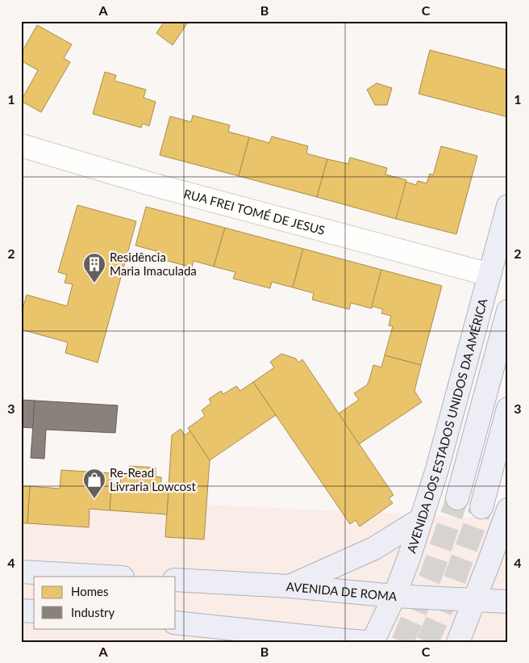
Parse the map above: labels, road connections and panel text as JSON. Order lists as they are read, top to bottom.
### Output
{
  "streets": {
    "main road": ["AVENIDA DOS ESTADOS UNIDOS DA AMÉRICA", "AVENIDA DE ROMA"],
    "street": ["RUA FREI TOMÉ DE JESUS"]
  },
  "crossings": [
    ["RUA FREI TOMÉ DE JESUS", "AVENIDA DOS ESTADOS UNIDOS DA AMÉRICA"],
    ["AVENIDA DOS ESTADOS UNIDOS DA AMÉRICA", "AVENIDA DE ROMA"]
  ],
  "places": {
    "building": ["Residência Maria Imaculada"],
    "shop": ["Re-Read Livraria Lowcost"]
  },
  "legend": ["Homes", "Industry"],
  "grid": {
    "columns": ["A", "B", "C"],
    "rows": [
      "1",
      "2",
      "3",
      "4"
    ]
  }
}
